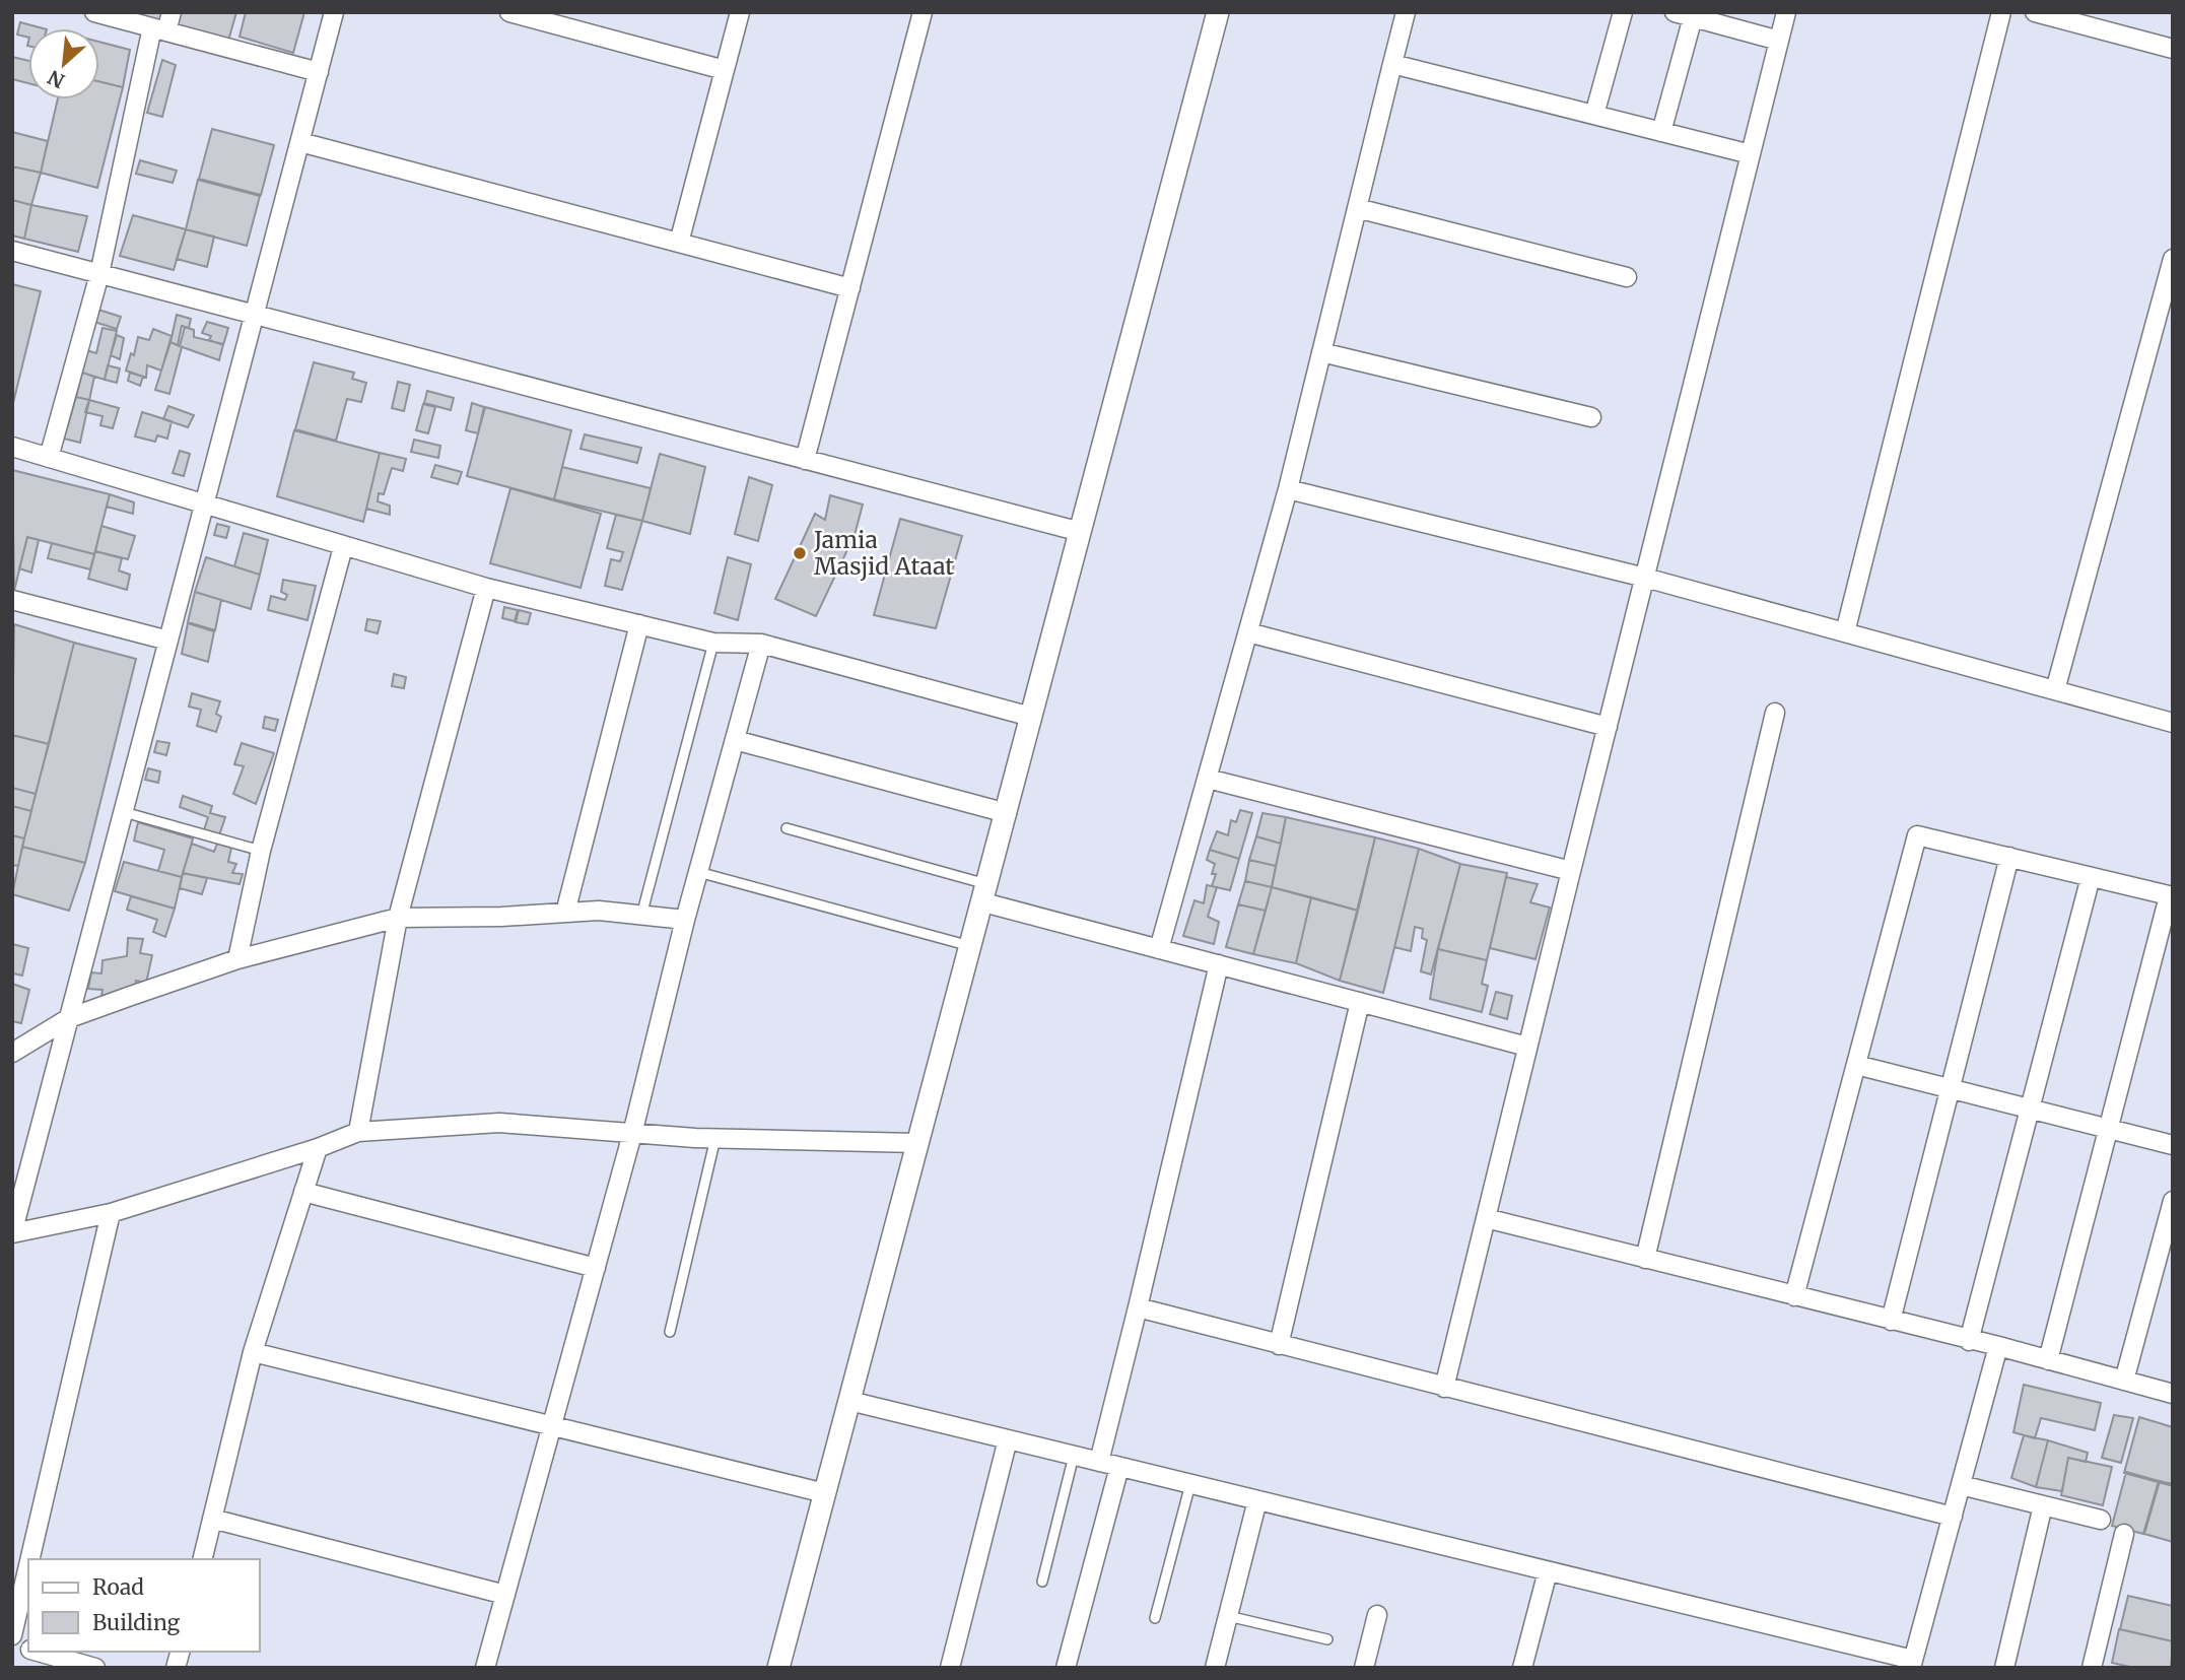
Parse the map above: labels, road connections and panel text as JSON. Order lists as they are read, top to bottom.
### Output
{
  "places": ["Jamia Masjid Ataat"],
  "legend": ["Road", "Building"],
  "north": "bottom left"
}
